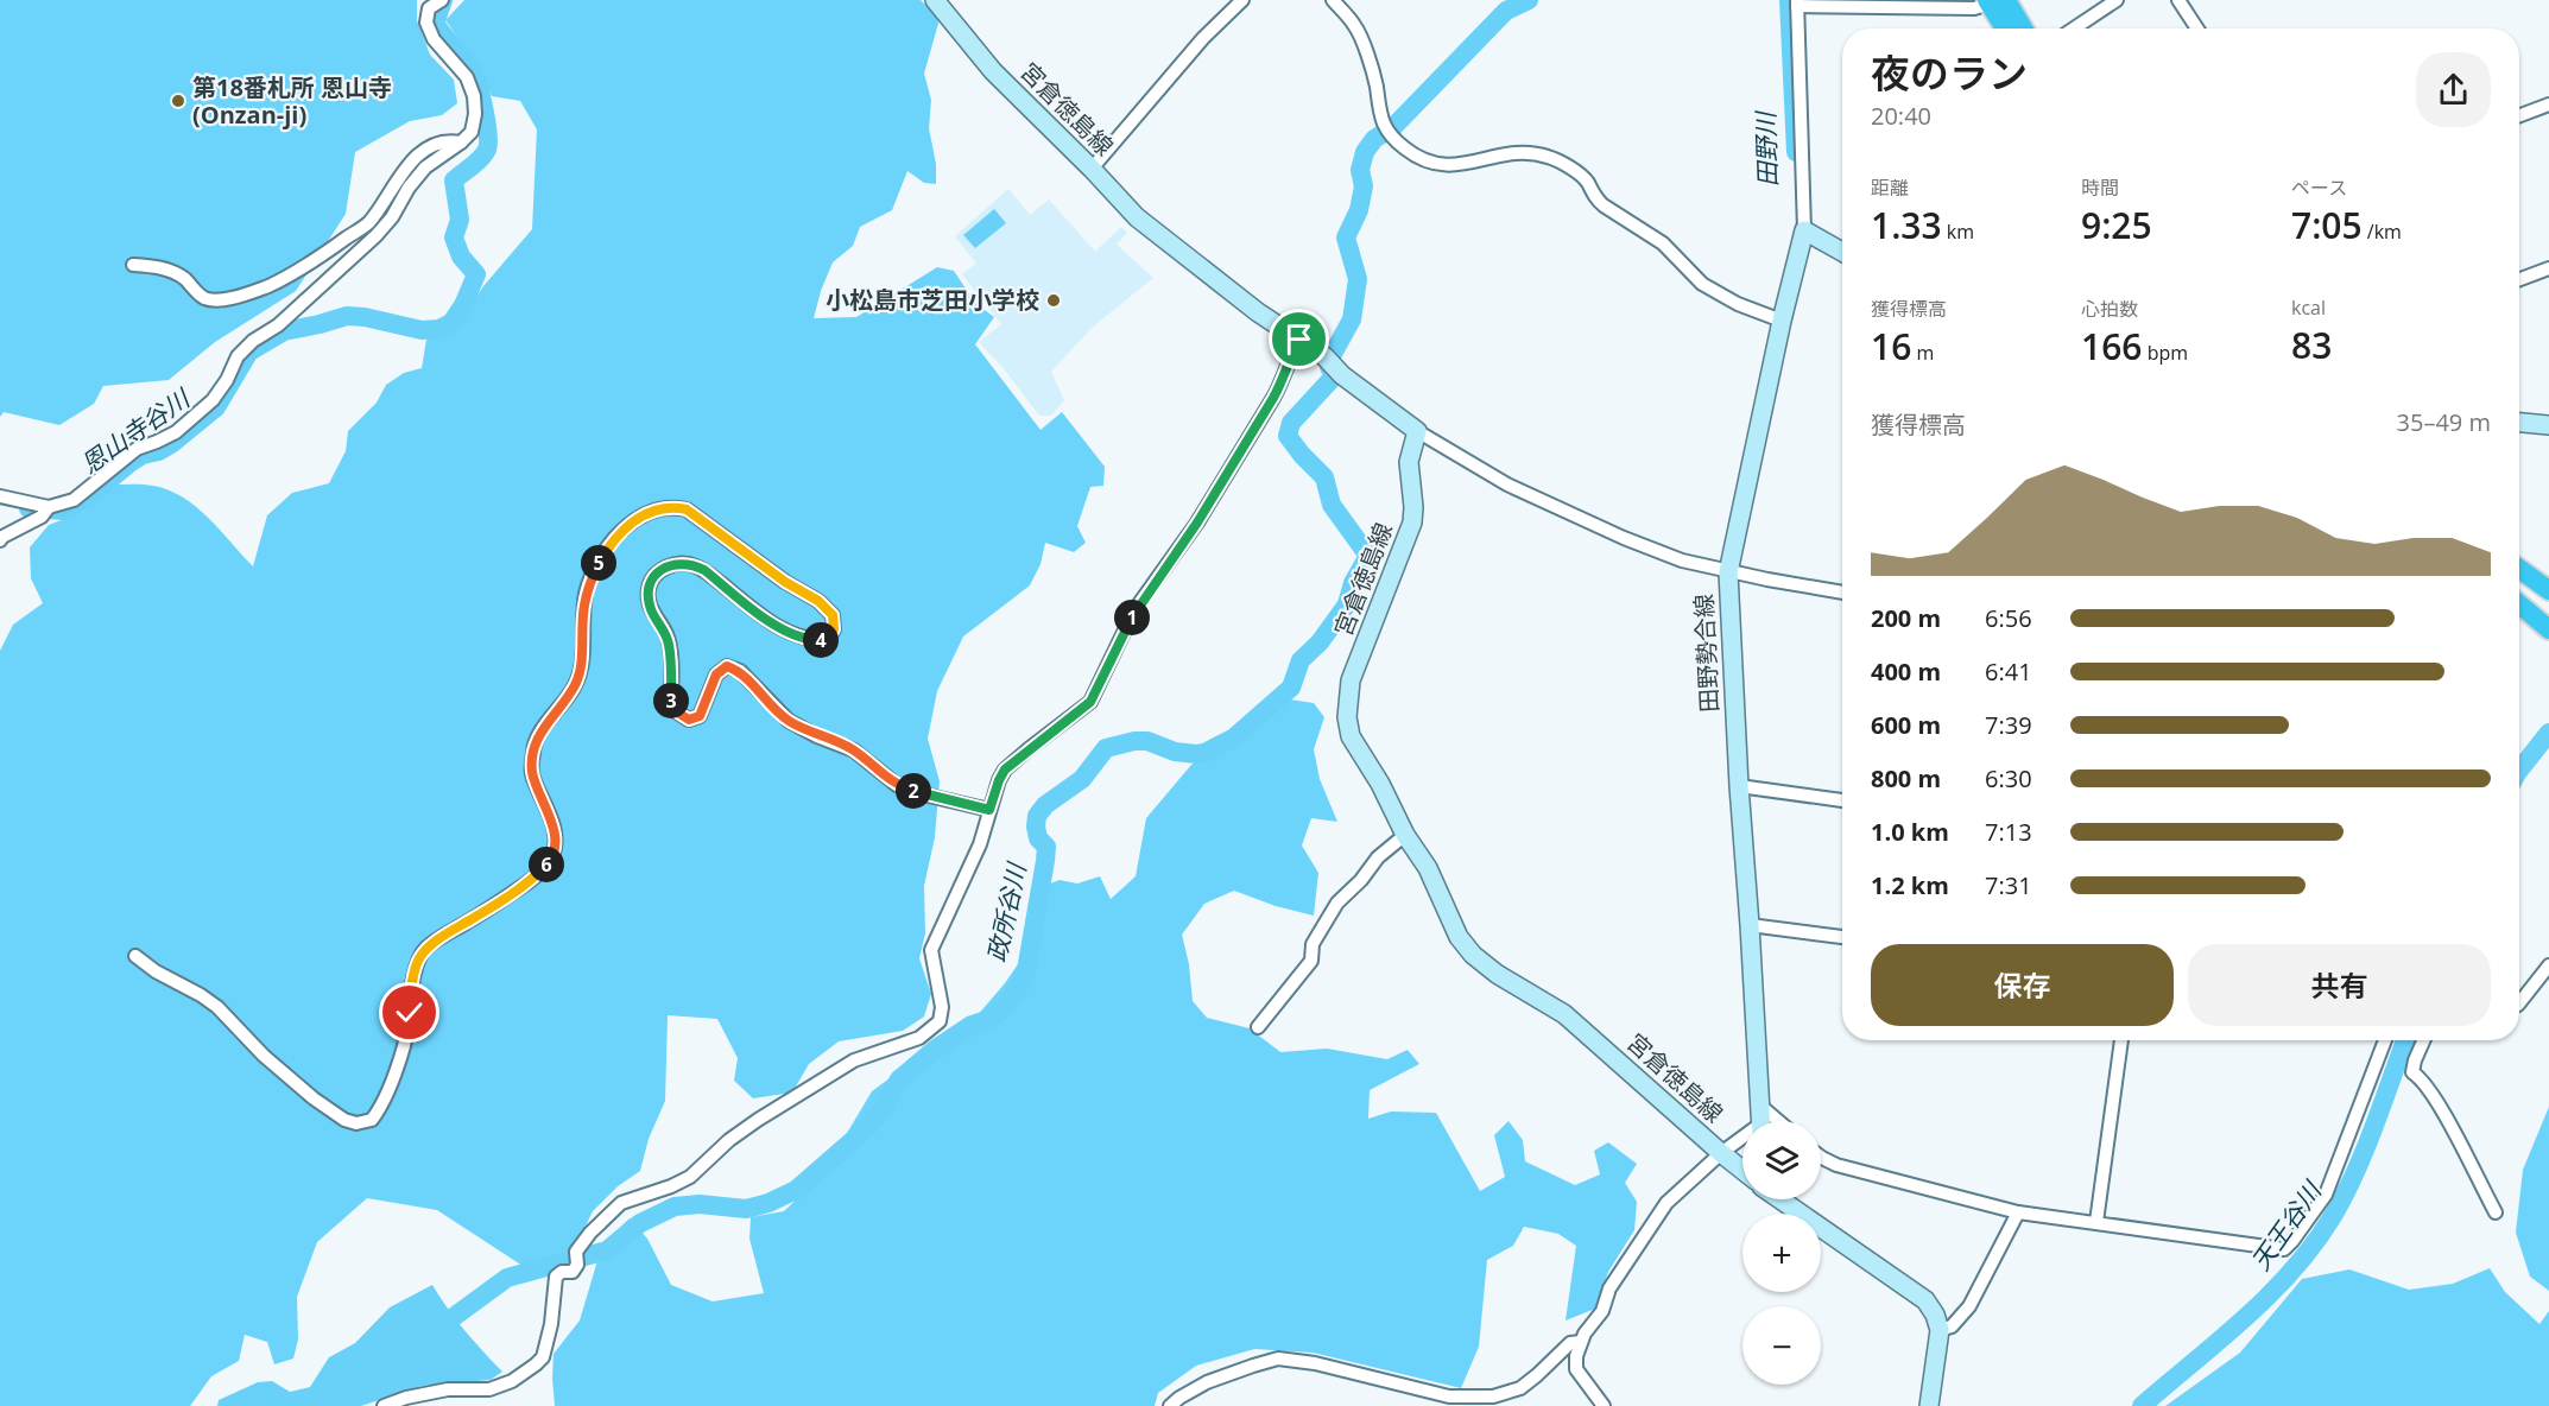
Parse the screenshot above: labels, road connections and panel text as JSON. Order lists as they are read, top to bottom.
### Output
{
  "streets": {
    "main road": ["宮倉徳島線", "田野勢合線"]
  },
  "water": [
    "田野川",
    "恩山寺谷川",
    "政所谷川",
    "天王谷川"
  ],
  "places": ["第18番札所 恩山寺 (Onzan-ji)", "小松島市芝田小学校"],
  "page": {
    "heading": ["夜のラン", "20:40"],
    "stats": [
      ["距離", "1.33 km"],
      ["時間", "9:25"],
      ["ペース", "7:05 /km"],
      ["獲得標高", "16 m"],
      ["心拍数", "166 bpm"],
      ["kcal", "83"]
    ],
    "chart": ["獲得標高", "35–49 m"],
    "pins": [
      "5",
      "1",
      "4",
      "3",
      "2",
      "6"
    ],
    "list": [
      {
        "name": "200 m",
        "note": "6:56"
      },
      {
        "name": "400 m",
        "note": "6:41"
      },
      {
        "name": "600 m",
        "note": "7:39"
      },
      {
        "name": "800 m",
        "note": "6:30"
      },
      {
        "name": "1.0 km",
        "note": "7:13"
      },
      {
        "name": "1.2 km",
        "note": "7:31"
      }
    ],
    "buttons": ["保存", "共有"],
    "map_buttons": ["+", "−"]
  }
}
